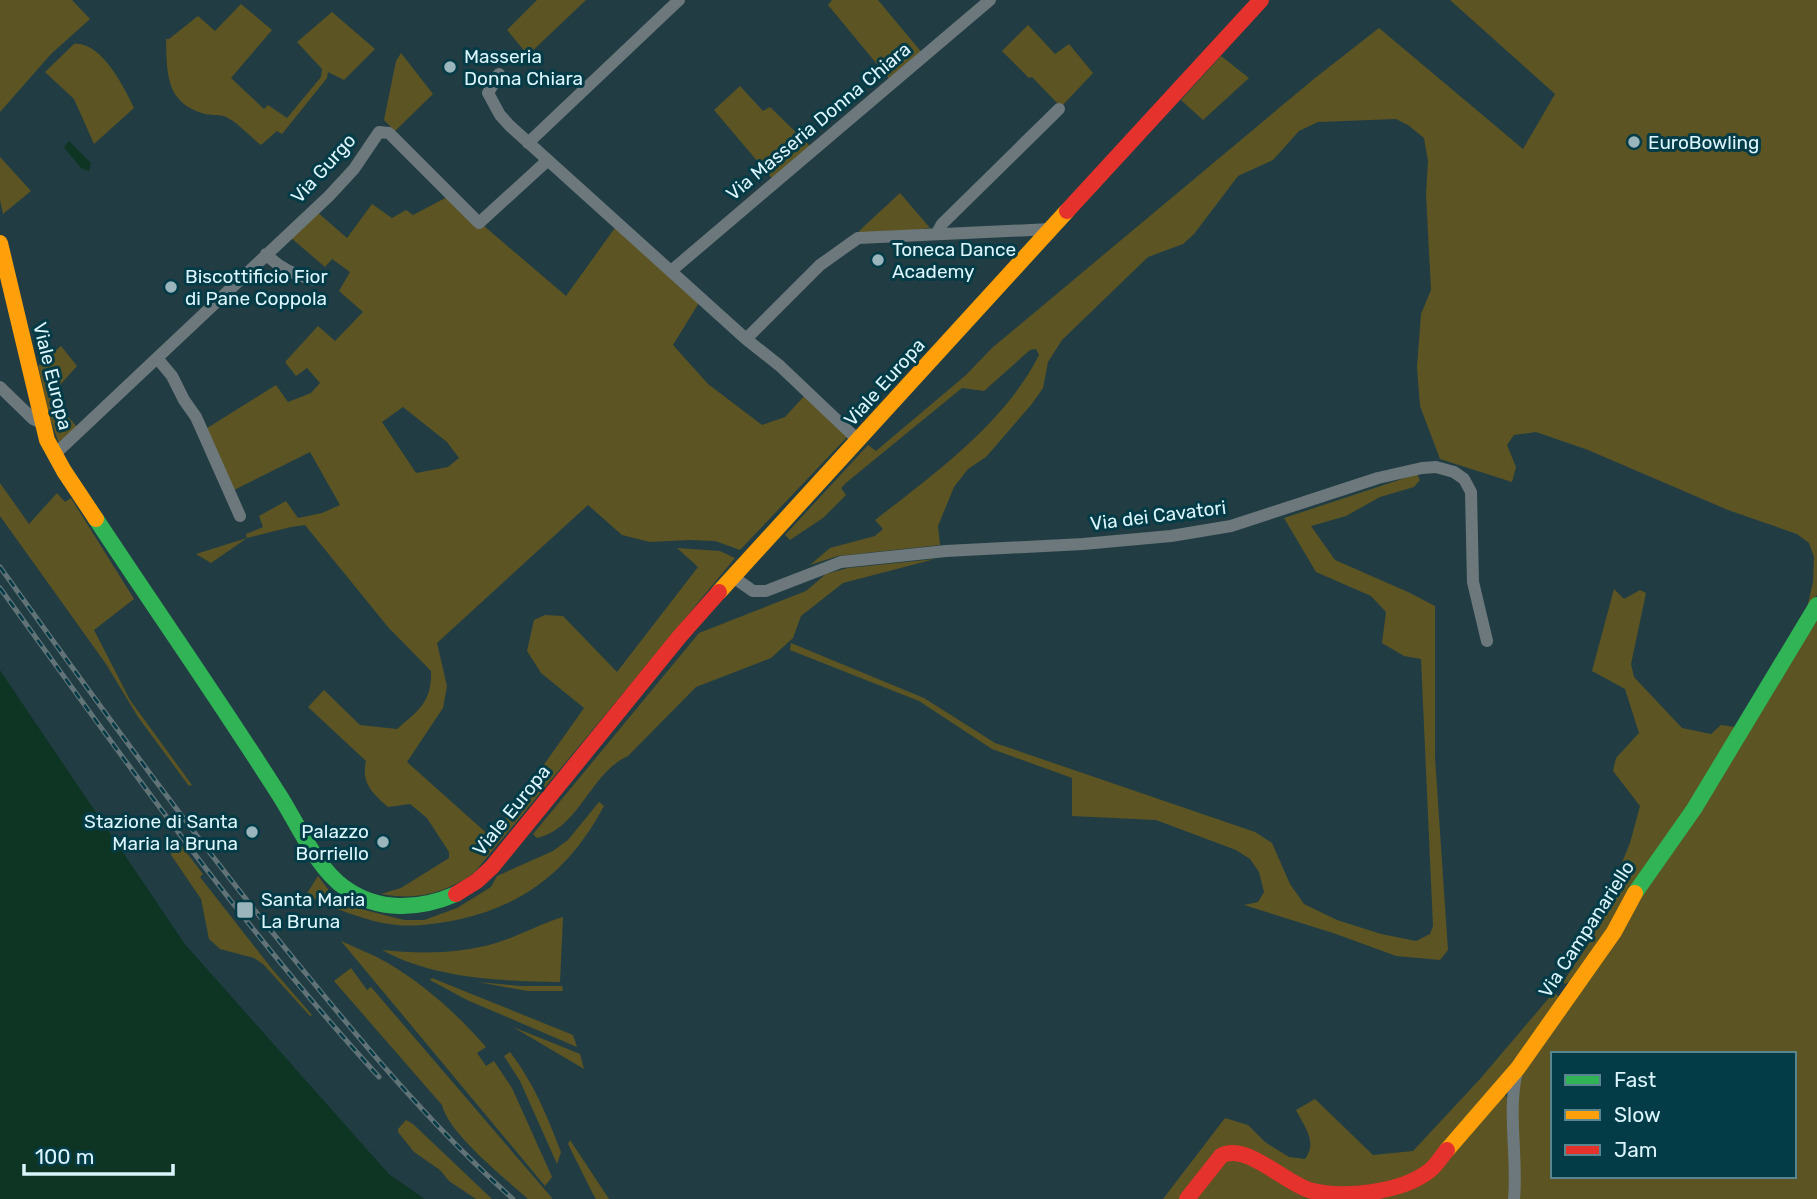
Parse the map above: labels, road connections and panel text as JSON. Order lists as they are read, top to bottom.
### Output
{
  "streets": {
    "street": [
      "Via Masseria Donna Chiara",
      "Via Gurgo",
      "Viale Europa",
      "Via dei Cavatori",
      "Via Campanariello"
    ]
  },
  "crossings": [
    ["Via Gurgo", "Viale Europa"],
    ["Viale Europa", "Via dei Cavatori"]
  ],
  "places": {
    "other": [
      "Masseria Donna Chiara",
      "EuroBowling",
      "Toneca Dance Academy",
      "Biscottificio Fior di Pane Coppola",
      "Stazione di Santa Maria la Bruna",
      "Palazzo Borriello"
    ],
    "transit": ["Santa Maria La Bruna"]
  },
  "legend": ["Fast", "Slow", "Jam"],
  "scale_bar": "100 m"
}
